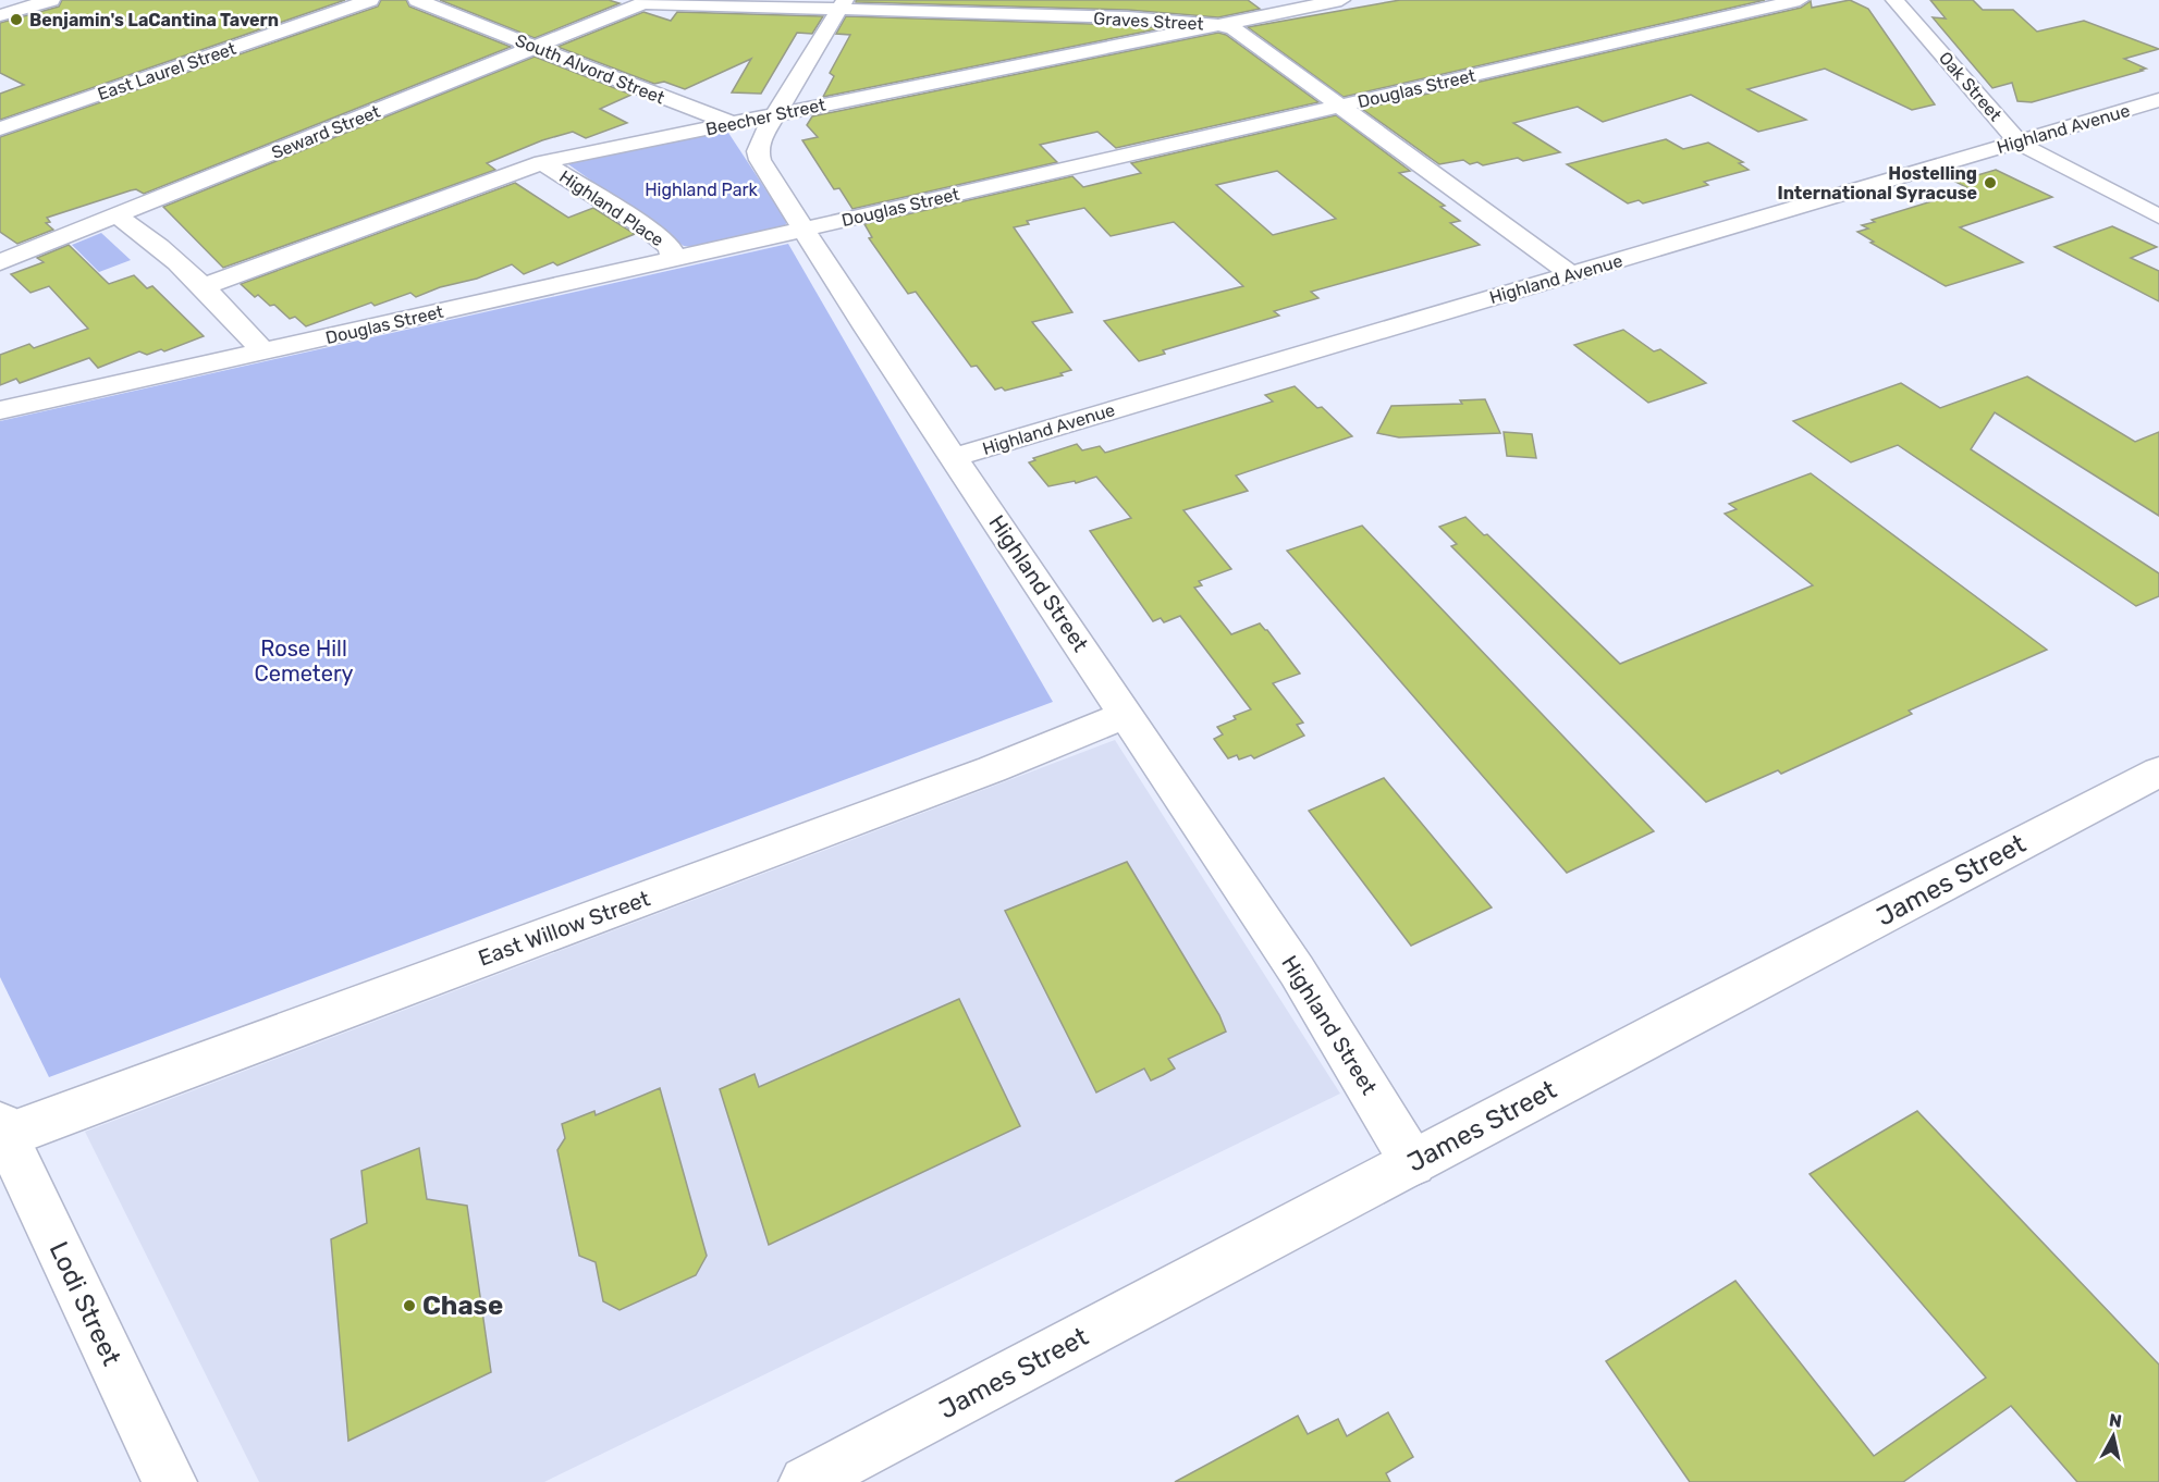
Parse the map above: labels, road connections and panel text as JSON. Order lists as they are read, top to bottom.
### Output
{
  "streets": {
    "street": [
      "Graves Street",
      "South Alvord Street",
      "East Laurel Street",
      "Oak Street",
      "Douglas Street",
      "Beecher Street",
      "Highland Avenue",
      "Seward Street",
      "Highland Place",
      "Highland Street",
      "James Street",
      "East Willow Street",
      "Lodi Street"
    ]
  },
  "crossings": [
    ["Graves Street", "Douglas Street"],
    ["Graves Street", "Beecher Street"],
    ["Graves Street", "Highland Avenue"],
    ["Graves Street", "Seward Street"],
    ["South Alvord Street", "Beecher Street"],
    ["South Alvord Street", "Seward Street"],
    ["Oak Street", "Highland Avenue"],
    ["Douglas Street", "Highland Place"],
    ["Douglas Street", "Highland Street"],
    ["Beecher Street", "Highland Place"],
    ["Beecher Street", "Highland Street"],
    ["Highland Avenue", "Highland Street"],
    ["Highland Street", "James Street"],
    ["Highland Street", "East Willow Street"],
    ["East Willow Street", "Lodi Street"]
  ],
  "parks": ["Highland Park", "Rose Hill Cemetery"],
  "places": ["Benjamin's LaCantina Tavern", "Hostelling International Syracuse", "Chase"],
  "north": "top"
}
